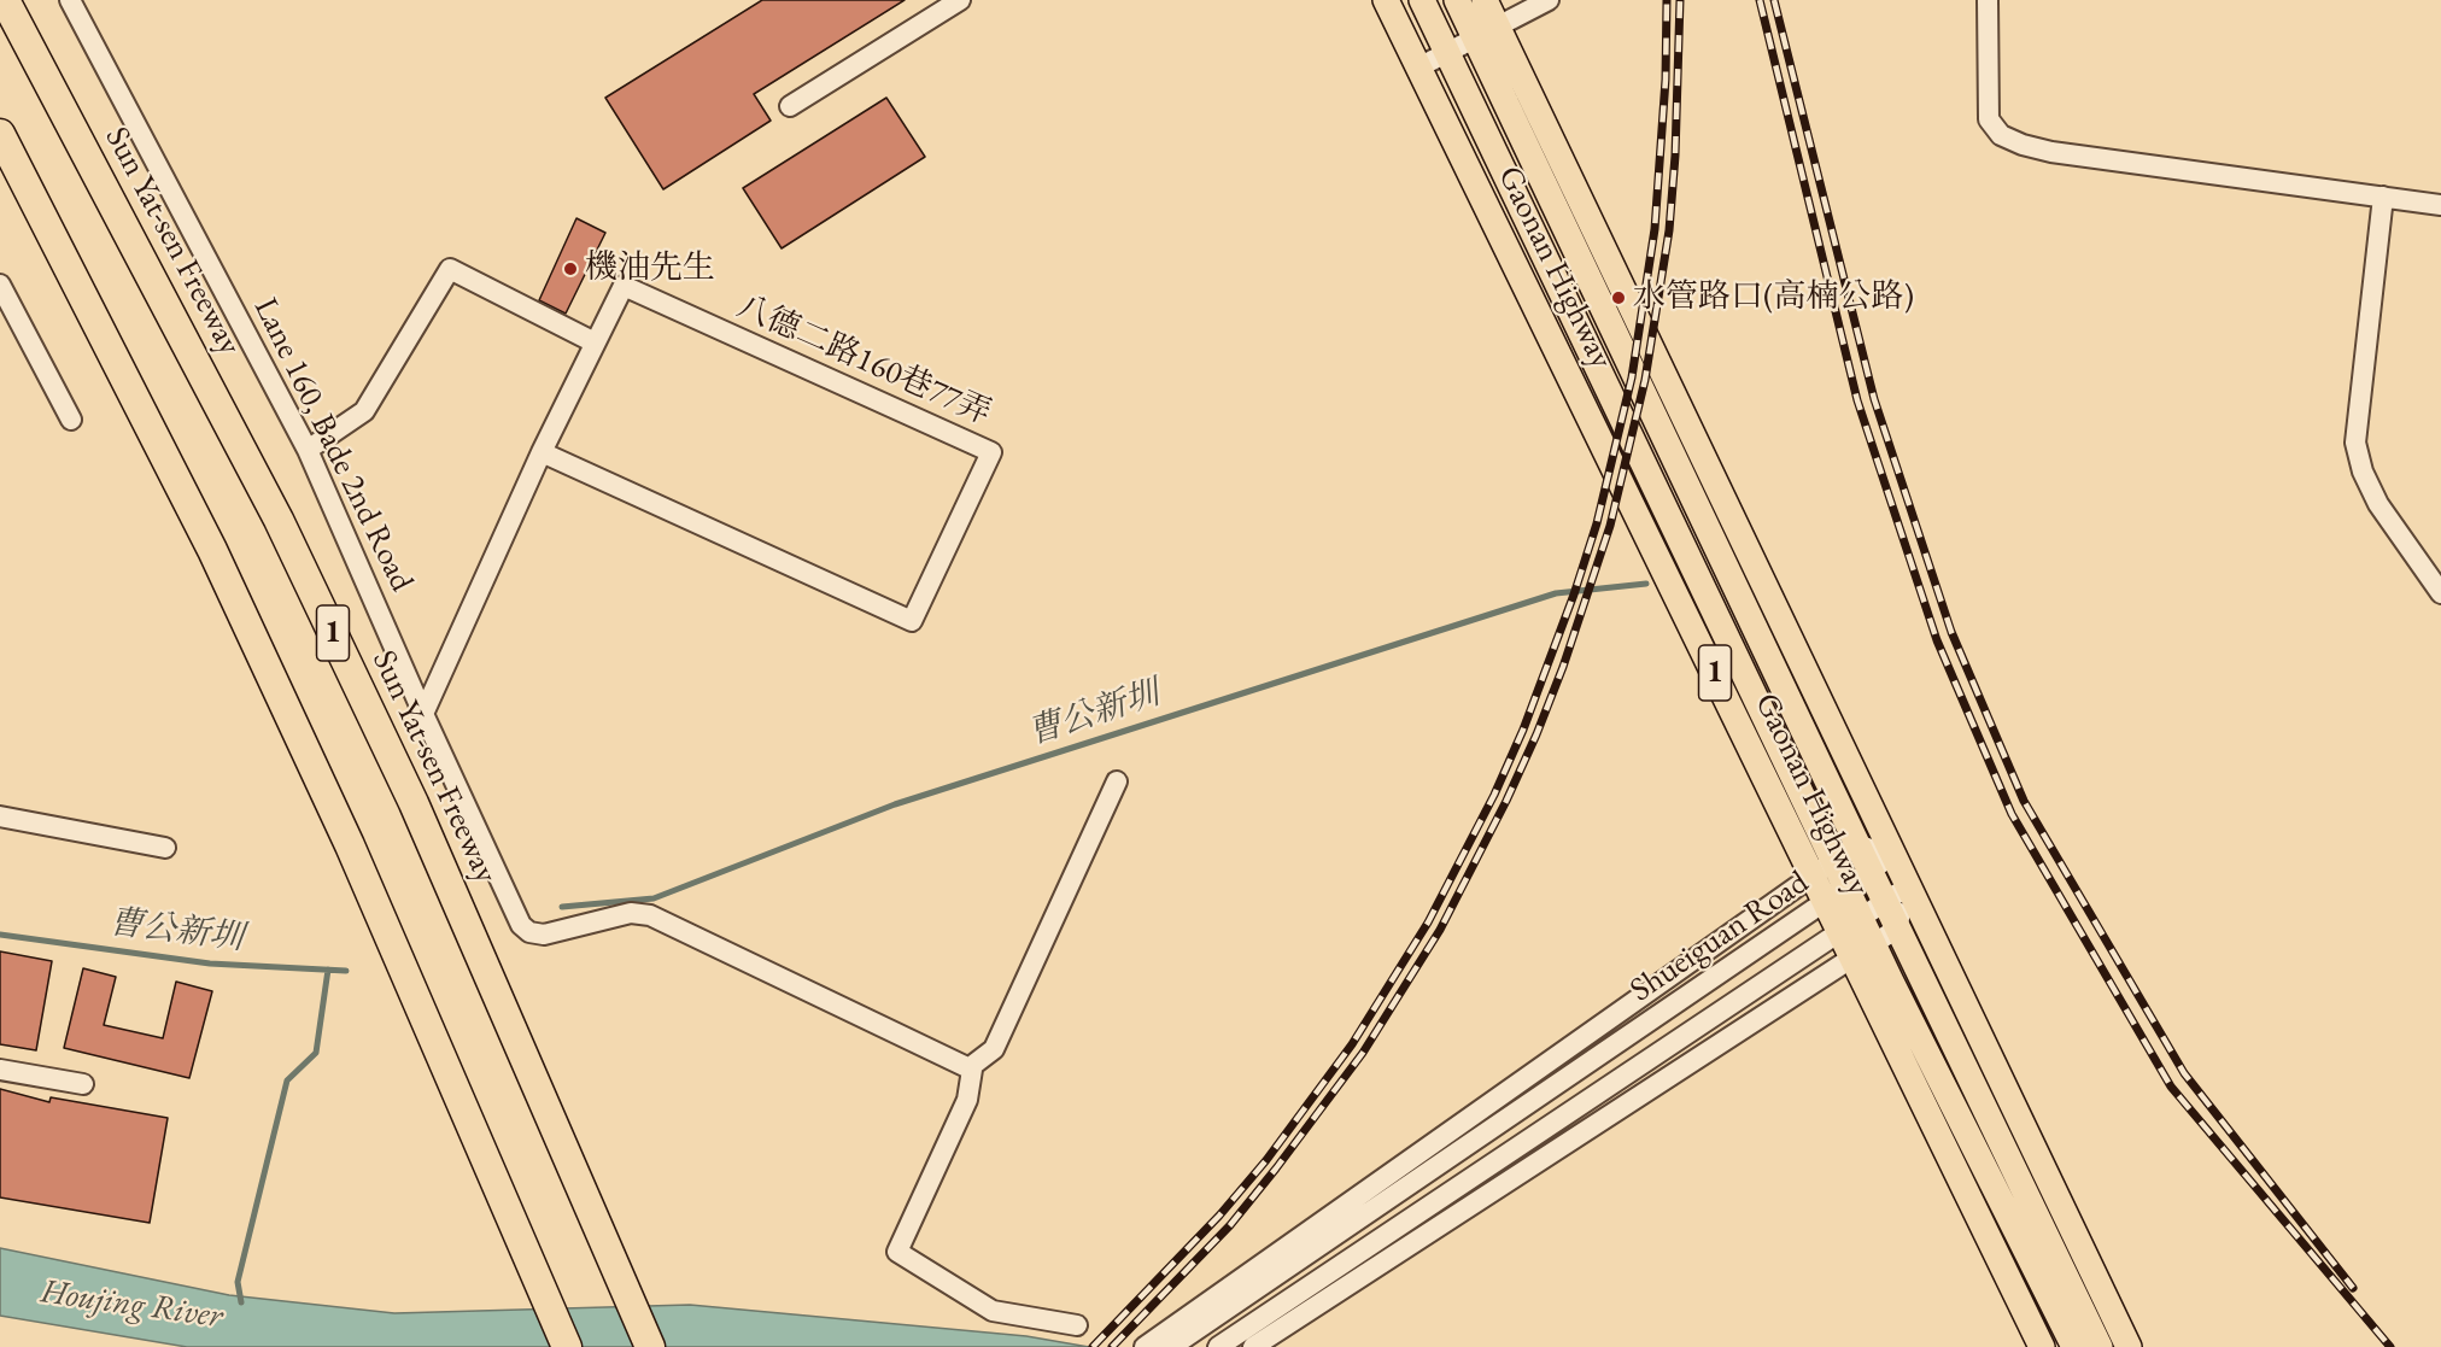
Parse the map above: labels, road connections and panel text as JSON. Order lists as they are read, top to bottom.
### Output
{
  "streets": {
    "highway": ["Sun Yat-sen Freeway", "1"],
    "main road": ["Gaonan Highway"],
    "street": ["八德二路160巷77弄", "Lane 160, Bade 2nd Road", "Shueiguan Road"]
  },
  "crossings": [
    ["Gaonan Highway", "Shueiguan Road"],
    ["八德二路160巷77弄", "Lane 160, Bade 2nd Road"]
  ],
  "water": ["曹公新圳", "Houjing River"],
  "places": ["機油先生", "水管路口(高楠公路)"]
}
